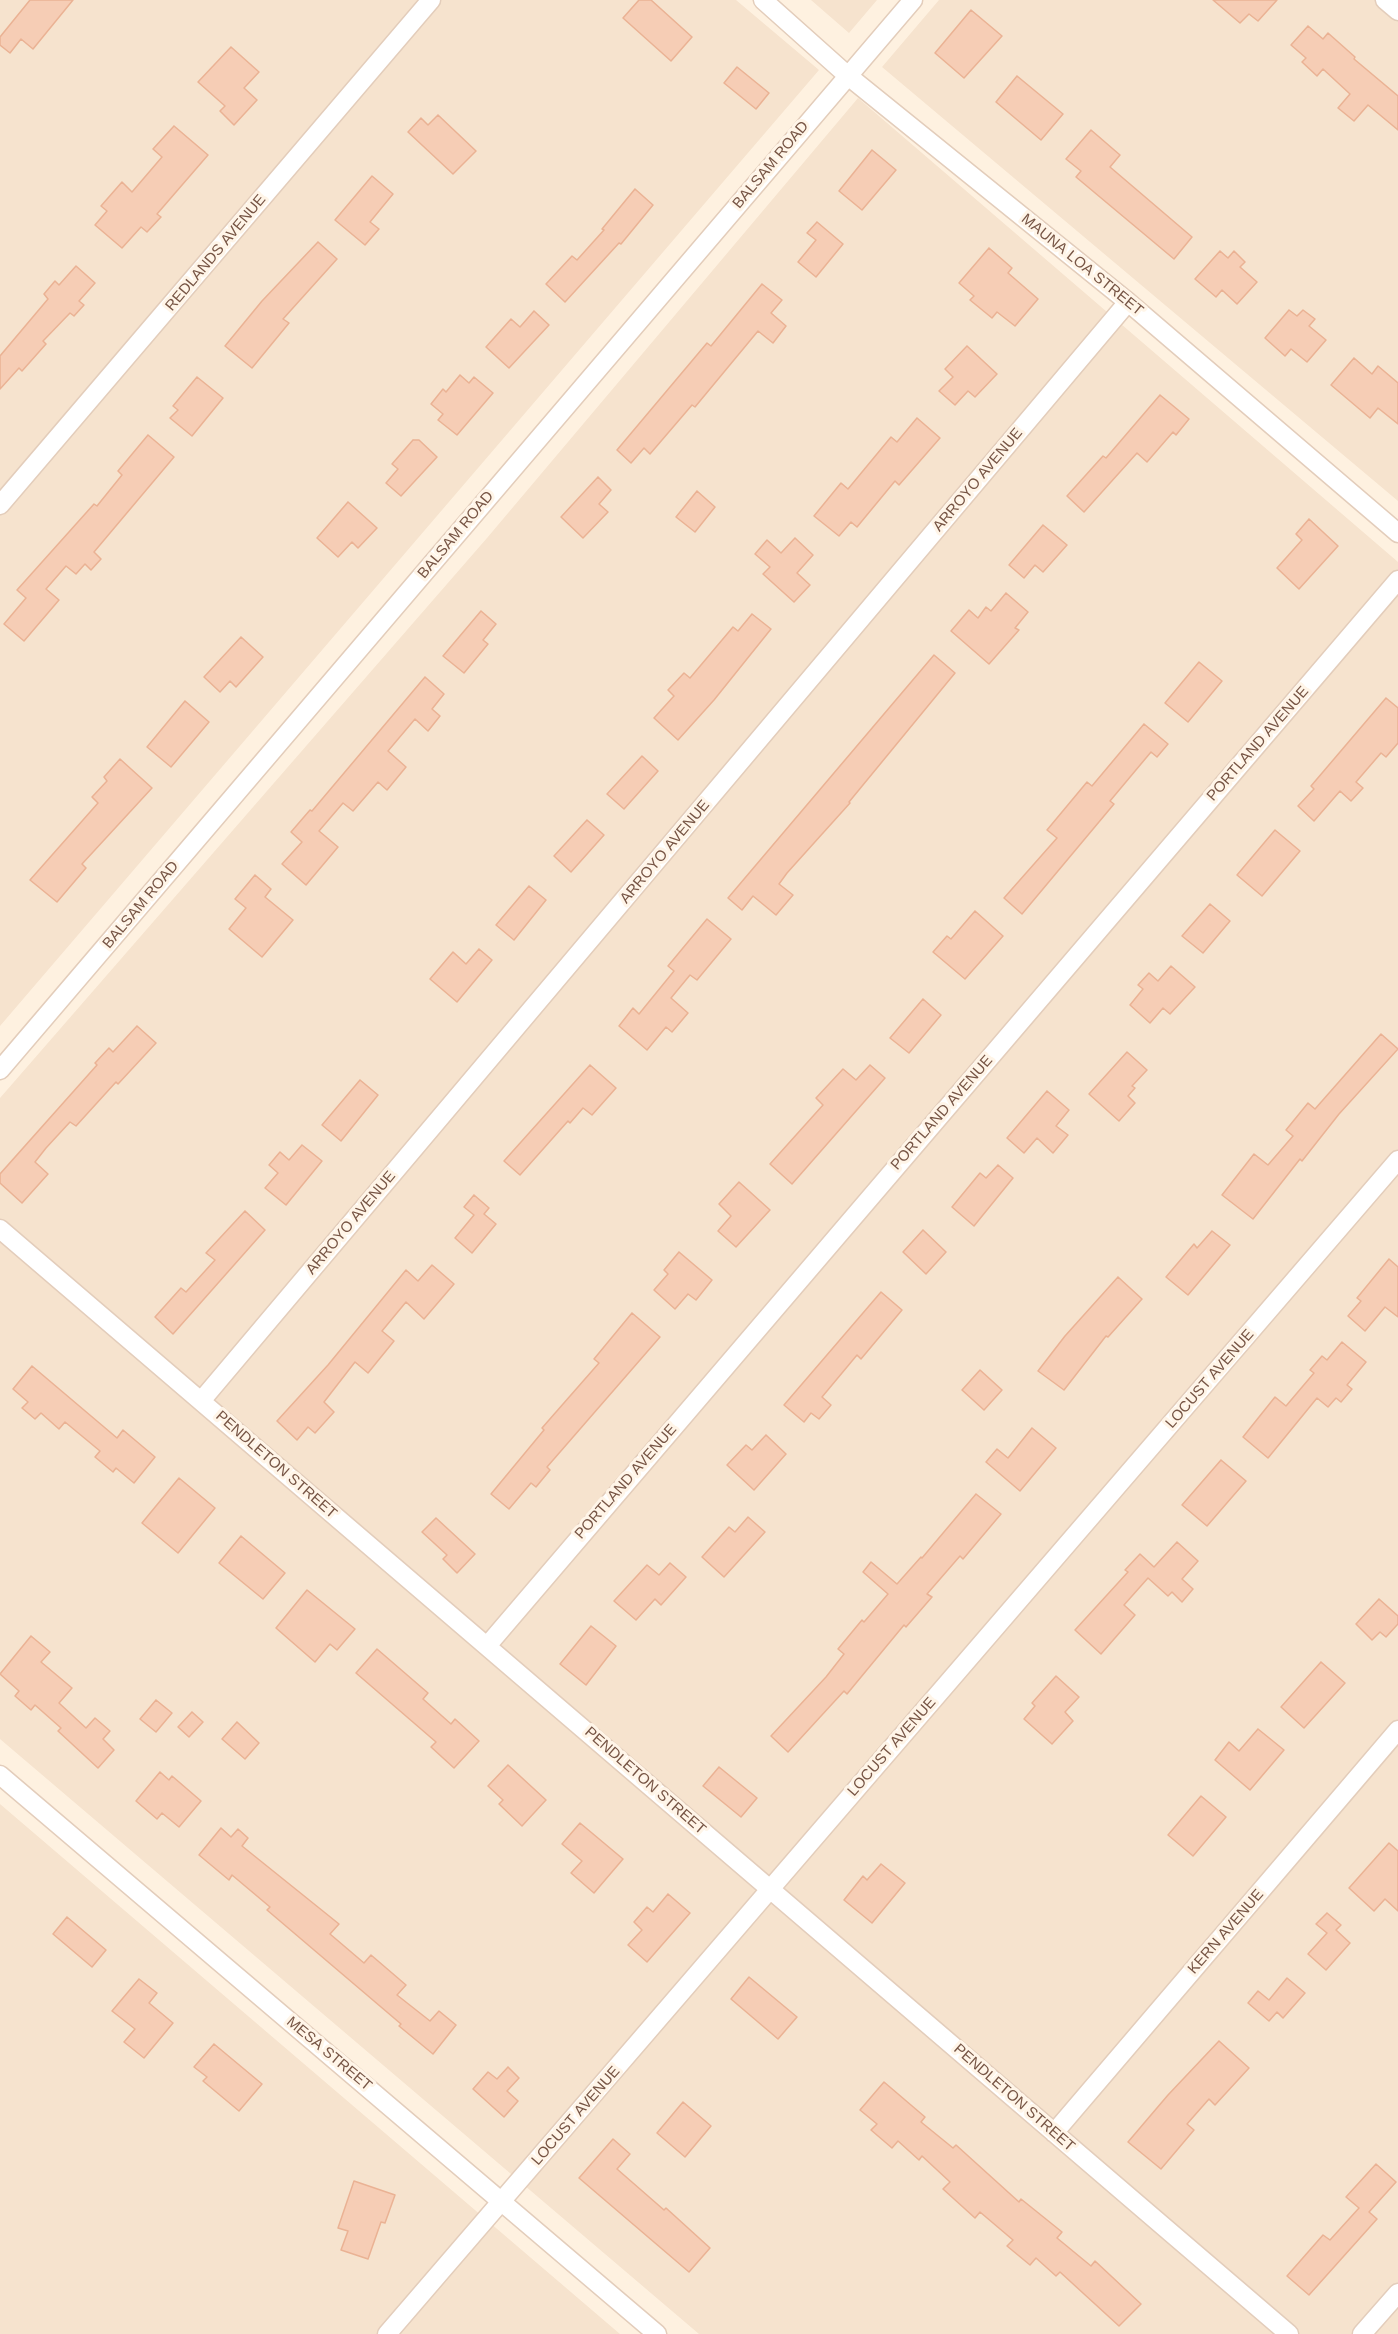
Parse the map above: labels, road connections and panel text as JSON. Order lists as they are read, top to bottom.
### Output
{
  "streets": {
    "street": [
      "BALSAM ROAD",
      "REDLANDS AVENUE",
      "MAUNA LOA STREET",
      "ARROYO AVENUE",
      "PORTLAND AVENUE",
      "LOCUST AVENUE",
      "PENDLETON STREET",
      "KERN AVENUE",
      "MESA STREET"
    ]
  },
  "crossings": [
    ["BALSAM ROAD", "MAUNA LOA STREET"],
    ["MAUNA LOA STREET", "ARROYO AVENUE"],
    ["ARROYO AVENUE", "PENDLETON STREET"],
    ["PORTLAND AVENUE", "PENDLETON STREET"],
    ["LOCUST AVENUE", "PENDLETON STREET"],
    ["LOCUST AVENUE", "MESA STREET"],
    ["PENDLETON STREET", "KERN AVENUE"]
  ]
}
